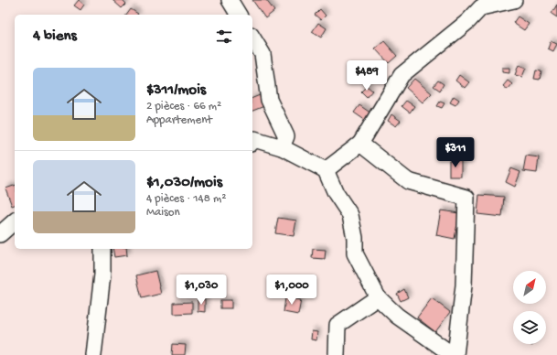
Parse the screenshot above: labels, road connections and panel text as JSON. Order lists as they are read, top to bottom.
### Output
{
  "north": "top right",
  "page": {
    "heading": "4 biens",
    "list": [
      {
        "name": "$311/mois",
        "note": "2 pièces · 66 m² · Appartement"
      },
      {
        "name": "$1,030/mois",
        "note": "4 pièces · 148 m² · Maison"
      }
    ],
    "price": [
      "$489",
      "$311",
      "$1,030",
      "$1,000"
    ]
  }
}
